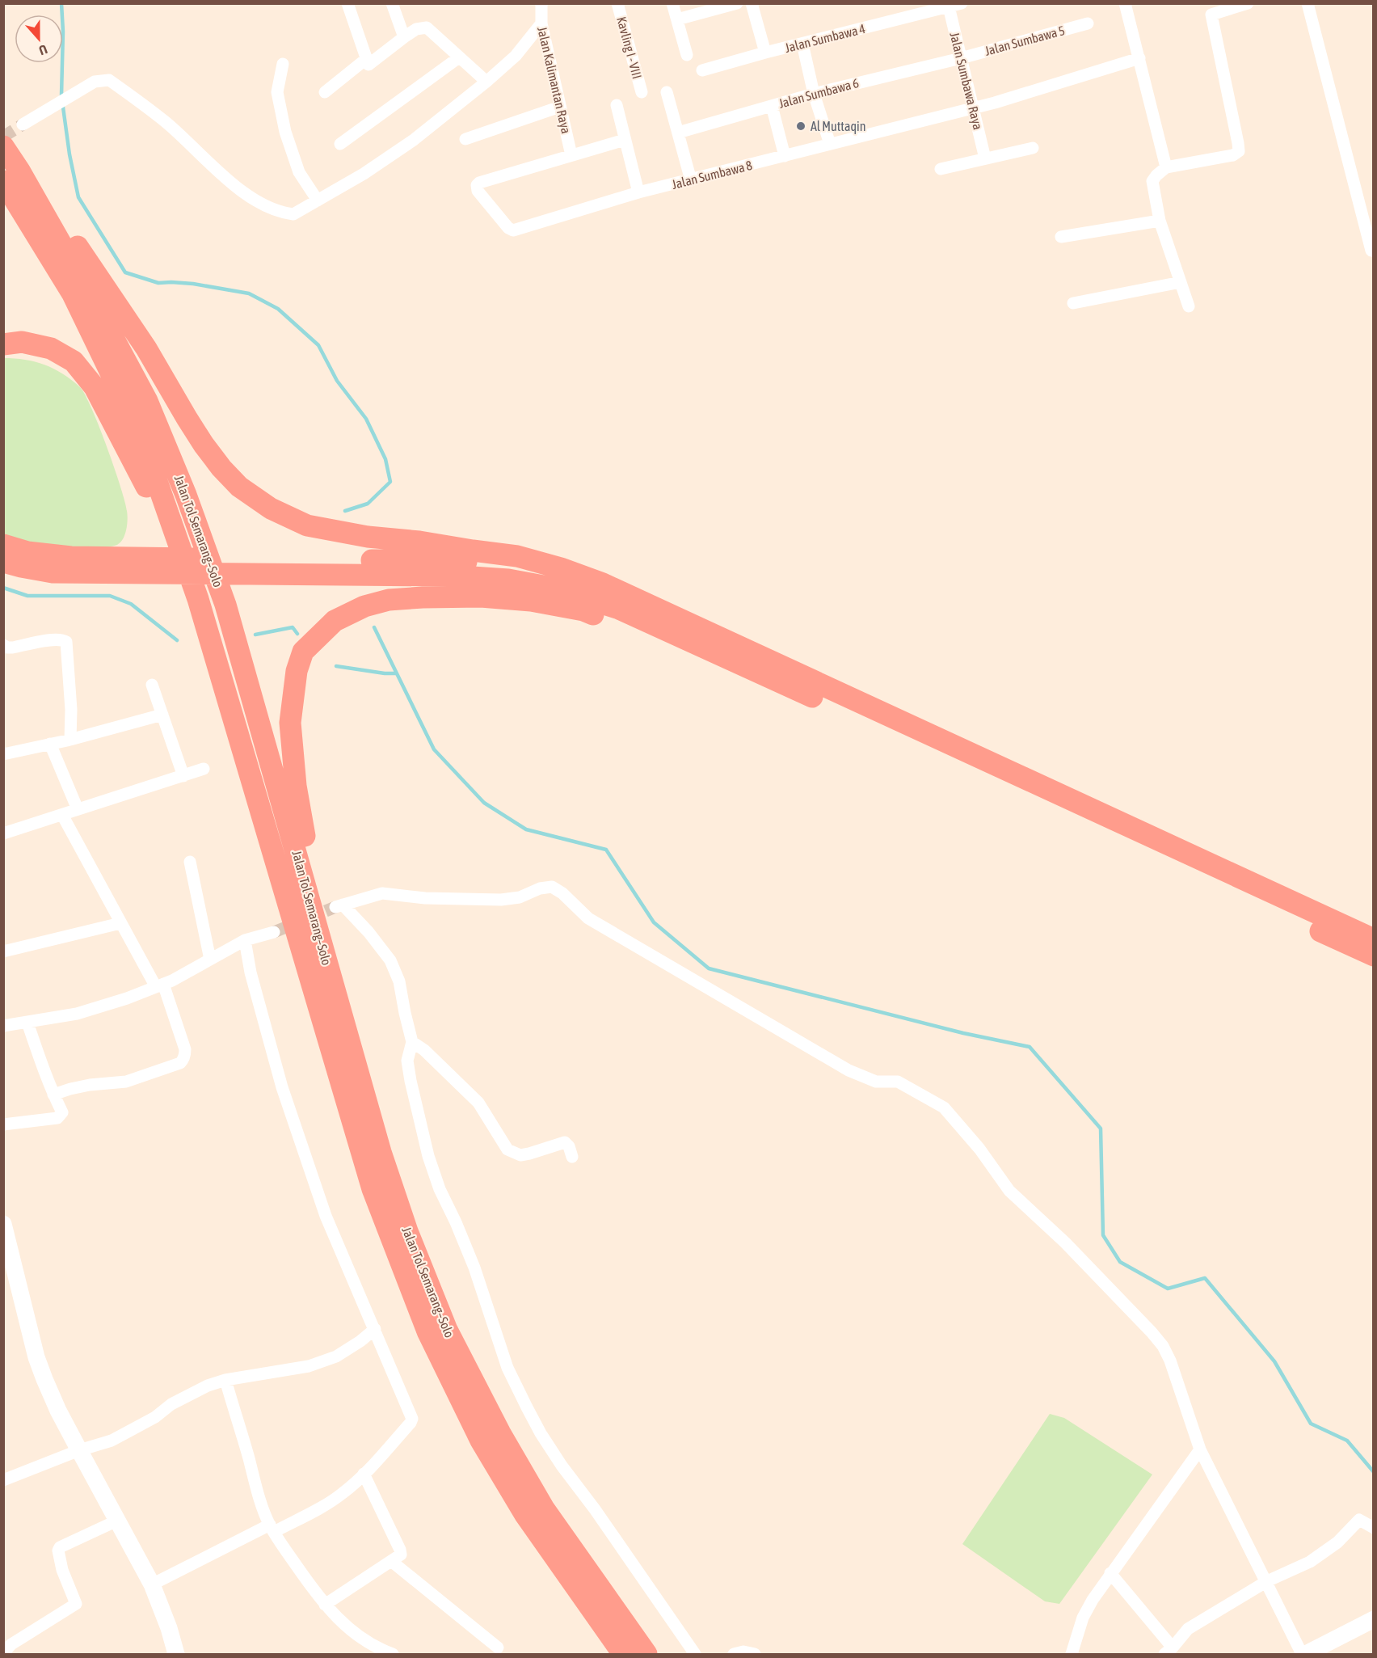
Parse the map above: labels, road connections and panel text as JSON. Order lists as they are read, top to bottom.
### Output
{
  "streets": {
    "highway": ["Jalan Tol Semarang–Solo"],
    "street": [
      "Jalan Sumbawa 4",
      "Jalan Sumbawa 5",
      "Kavling I - VIII",
      "Jalan Kalimantan Raya",
      "Jalan Sumbawa Raya",
      "Jalan Sumbawa 6",
      "Jalan Sumbawa 8"
    ]
  },
  "crossings": [
    ["Jalan Sumbawa 4", "Jalan Sumbawa Raya"],
    ["Jalan Sumbawa 5", "Jalan Sumbawa Raya"],
    ["Jalan Sumbawa 5", "Jalan Sumbawa 6"],
    ["Jalan Kalimantan Raya", "Jalan Sumbawa 8"],
    ["Jalan Sumbawa Raya", "Jalan Sumbawa 6"],
    ["Jalan Sumbawa Raya", "Jalan Sumbawa 8"]
  ],
  "places": ["Al Muttaqin"],
  "north": "bottom"
}
